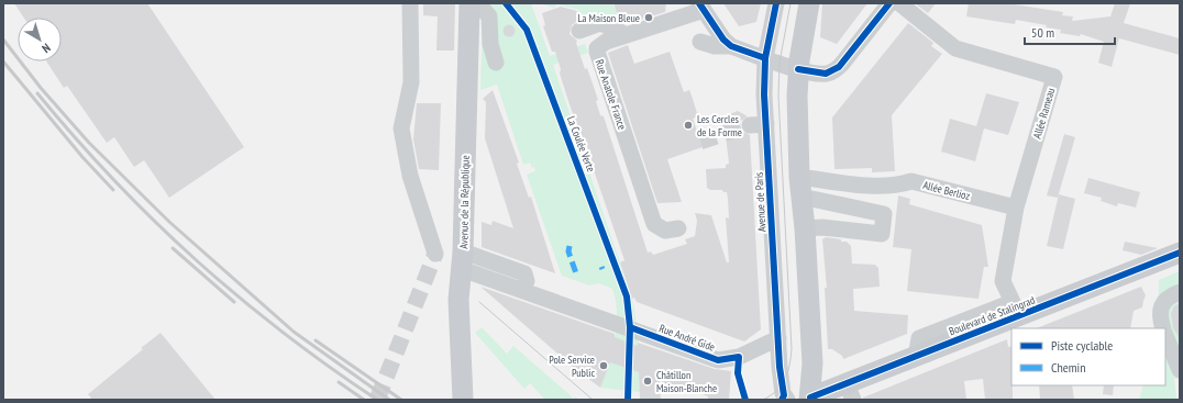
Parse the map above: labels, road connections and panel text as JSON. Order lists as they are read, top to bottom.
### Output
{
  "streets": {
    "main road": ["Avenue de la République", "Boulevard de Stalingrad"],
    "street": [
      "Rue Anatole France",
      "Allée Rameau",
      "Allée Berlioz",
      "Avenue de Paris",
      "Rue André Gide"
    ],
    "cycle path": ["La Coulée Verte"]
  },
  "crossings": [
    ["Allée Rameau", "Allée Berlioz"],
    ["Allée Rameau", "Boulevard de Stalingrad"],
    ["Avenue de la République", "Rue André Gide"],
    ["Avenue de Paris", "Rue André Gide"]
  ],
  "places": [
    "La Maison Bleue",
    "Les Cercles de la Forme",
    "Pole Service Public",
    "Châtillon Maison-Blanche"
  ],
  "legend": ["Piste cyclable", "Chemin"],
  "scale_bar": "50 m",
  "north": "bottom right"
}
